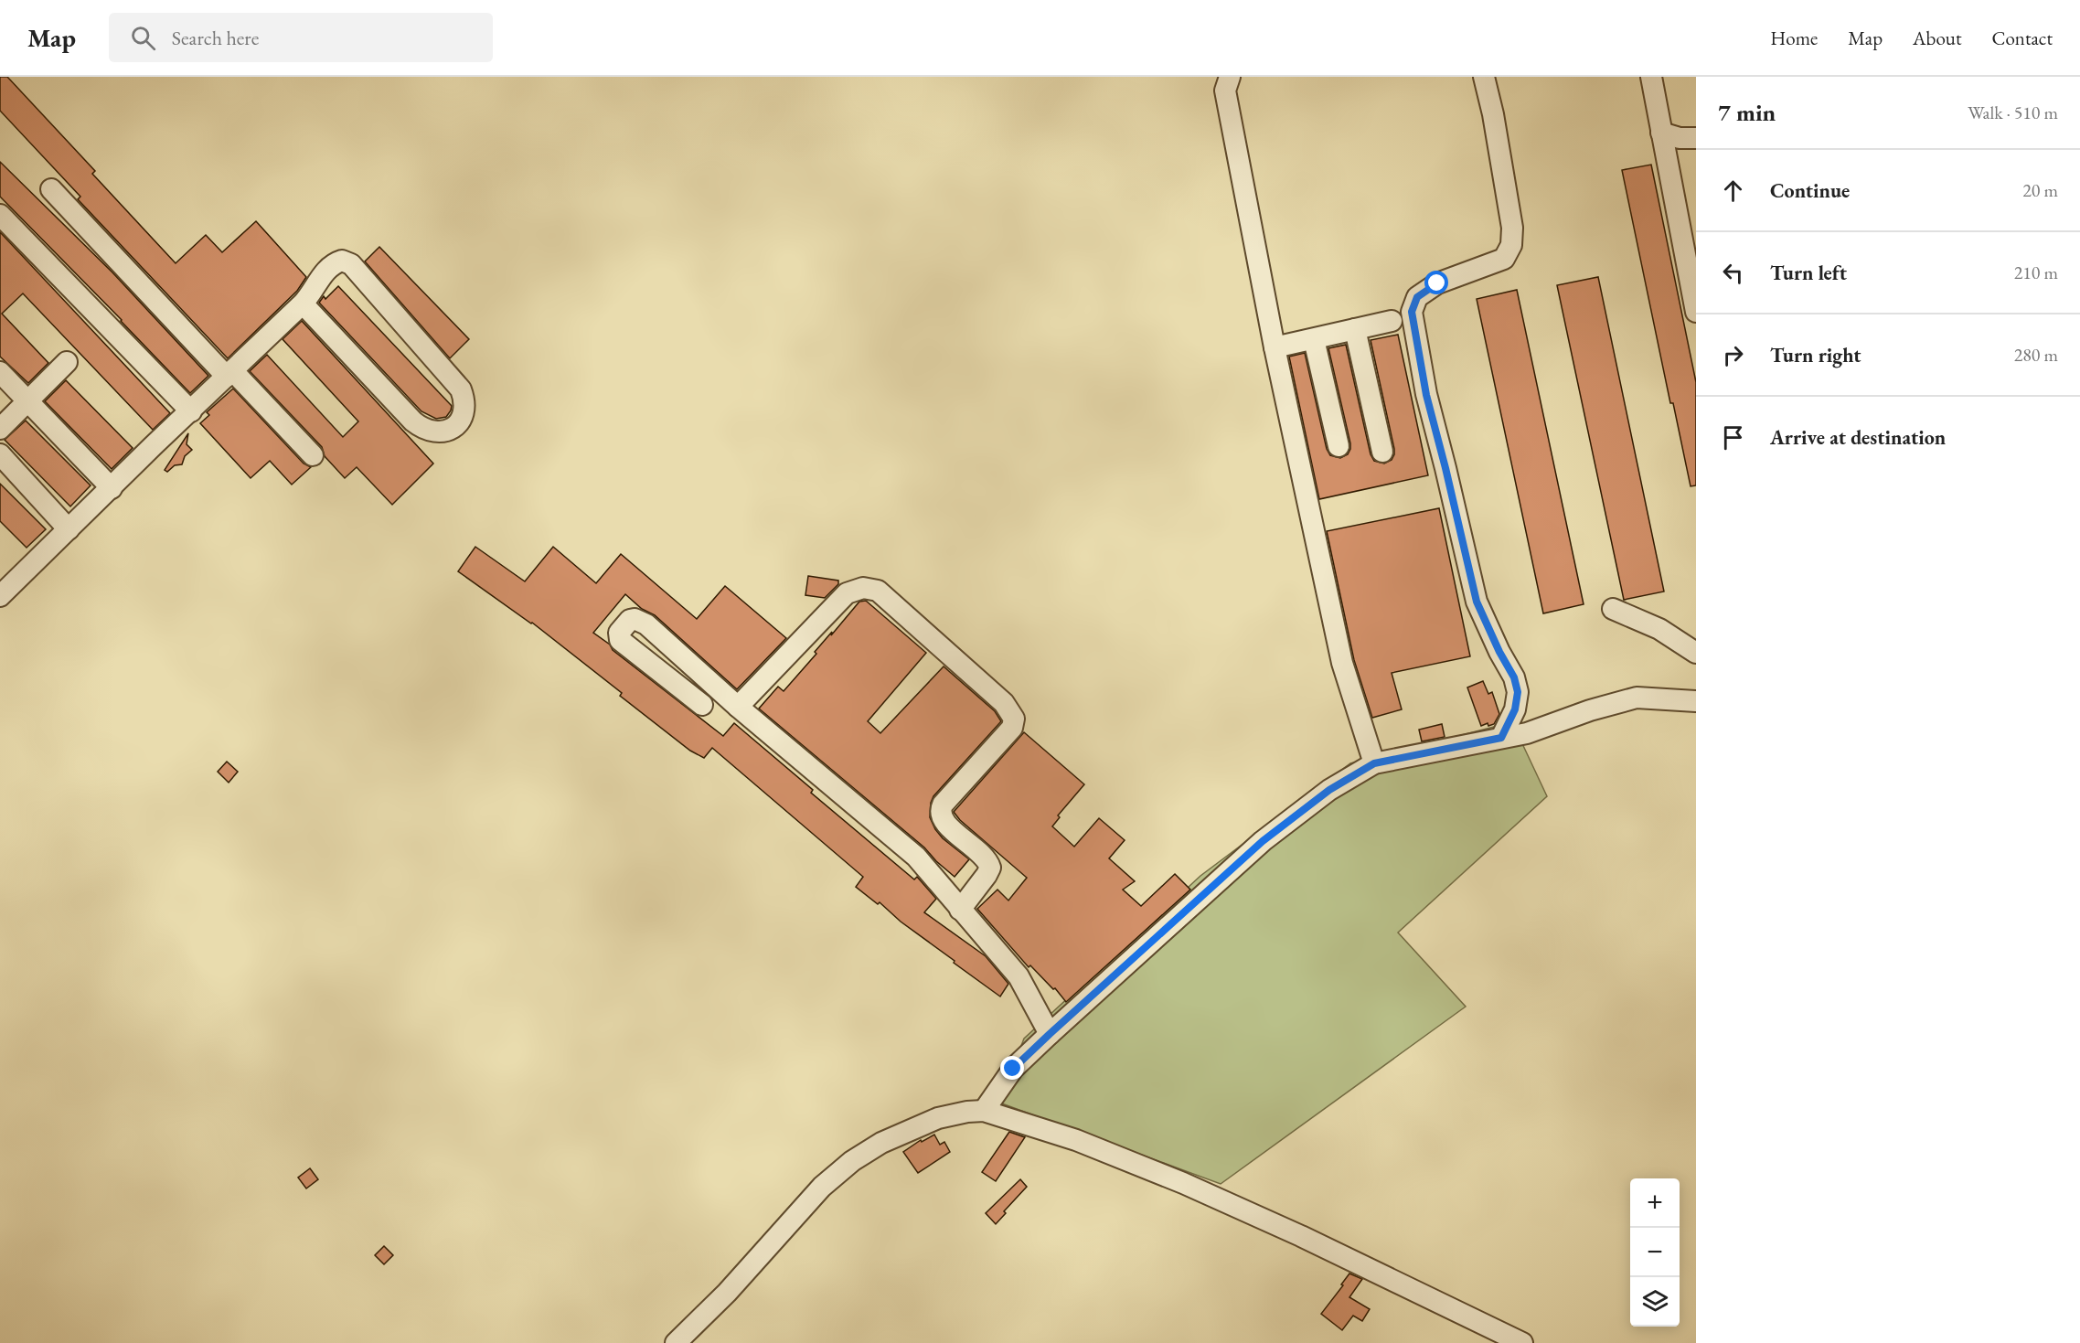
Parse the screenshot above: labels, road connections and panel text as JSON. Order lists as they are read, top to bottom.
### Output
{
  "page": {
    "header": "Map",
    "search": "Search here",
    "nav": [
      "Home",
      "Map",
      "About",
      "Contact"
    ],
    "heading": ["7 min", "Walk · 510 m"],
    "list": [
      ["Continue", "20 m"],
      ["Turn left", "210 m"],
      ["Turn right", "280 m"],
      "Arrive at destination"
    ],
    "map_buttons": ["+", "−"]
  }
}
